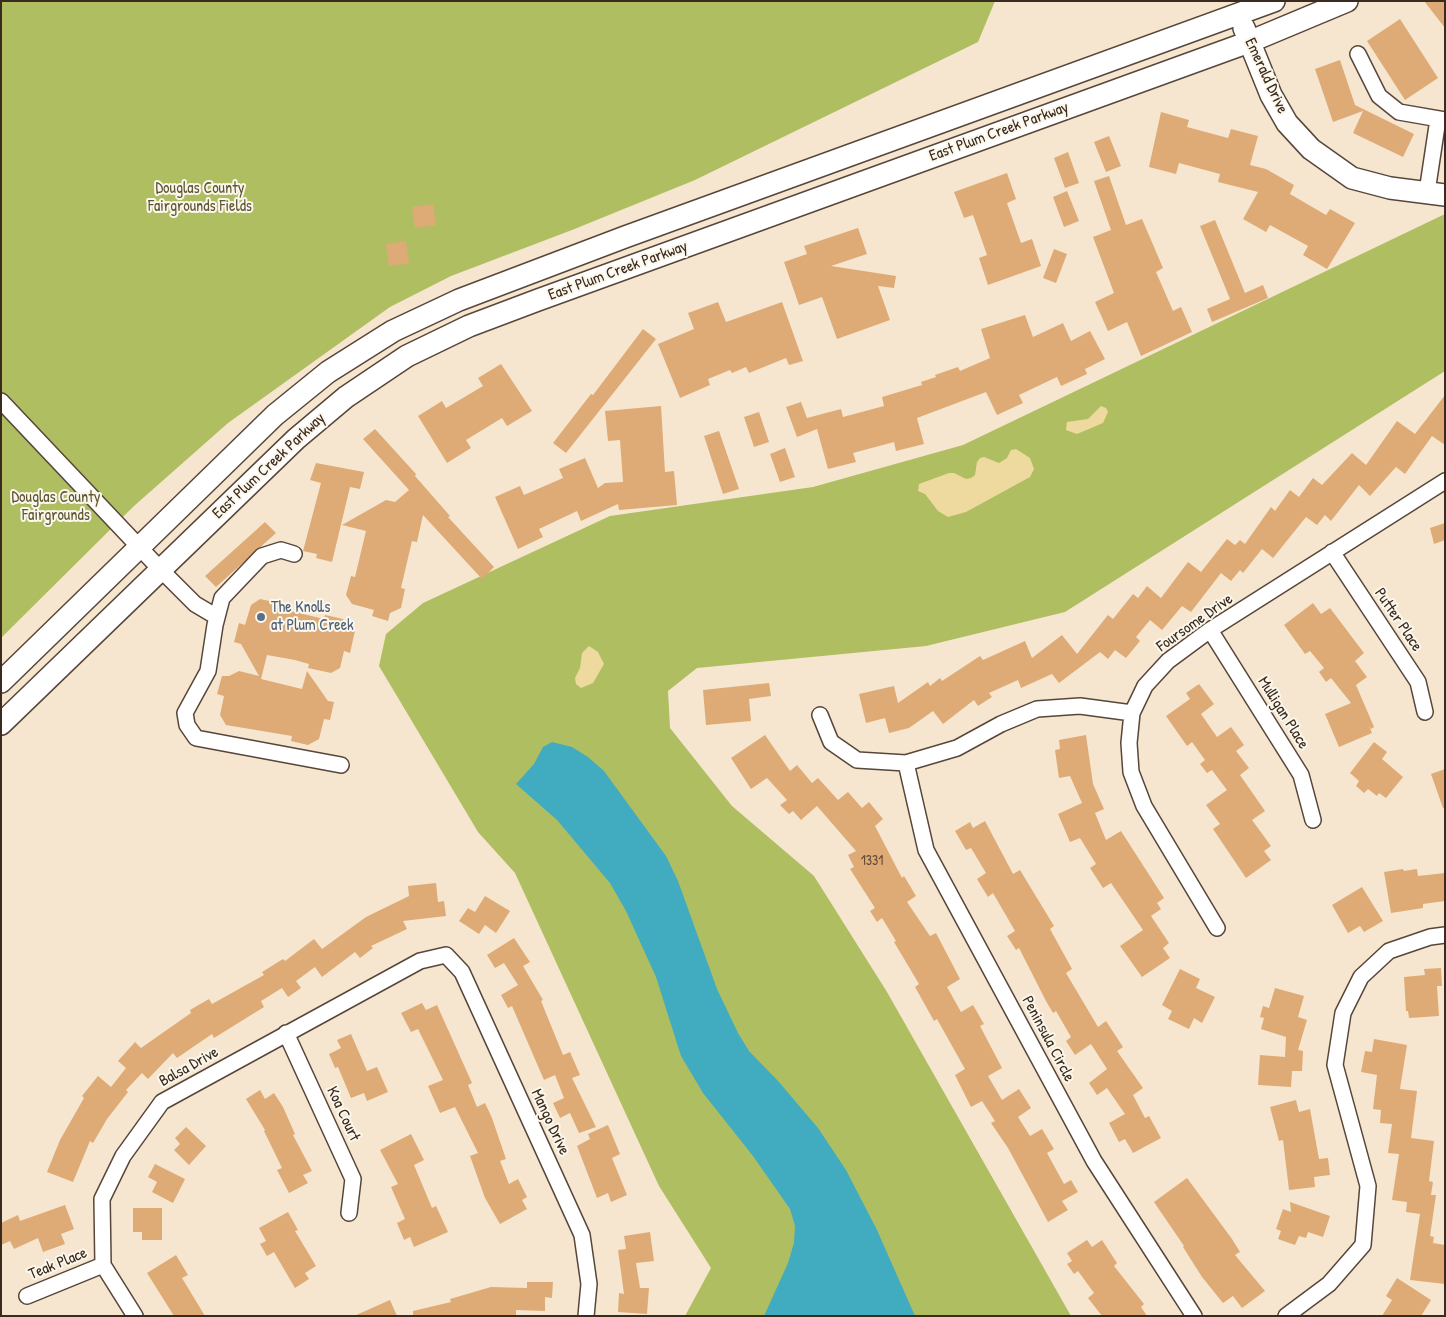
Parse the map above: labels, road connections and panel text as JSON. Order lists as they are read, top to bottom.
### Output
{
  "streets": {
    "main road": ["Emerald Drive", "East Plum Creek Parkway"],
    "street": [
      "Putter Place",
      "Foursome Drive",
      "Mulligan Place",
      "Peninsula Circle",
      "Balsa Drive",
      "Koa Court",
      "Mango Drive",
      "Teak Place"
    ]
  },
  "crossings": [
    ["Emerald Drive", "East Plum Creek Parkway"],
    ["Putter Place", "Foursome Drive"],
    ["Foursome Drive", "Mulligan Place"],
    ["Balsa Drive", "Koa Court"],
    ["Balsa Drive", "Mango Drive"],
    ["Balsa Drive", "Teak Place"]
  ],
  "parks": ["Douglas County Fairgrounds Fields", "Douglas County Fairgrounds"],
  "places": ["The Knolls at Plum Creek"],
  "house_numbers": ["1331"]
}
